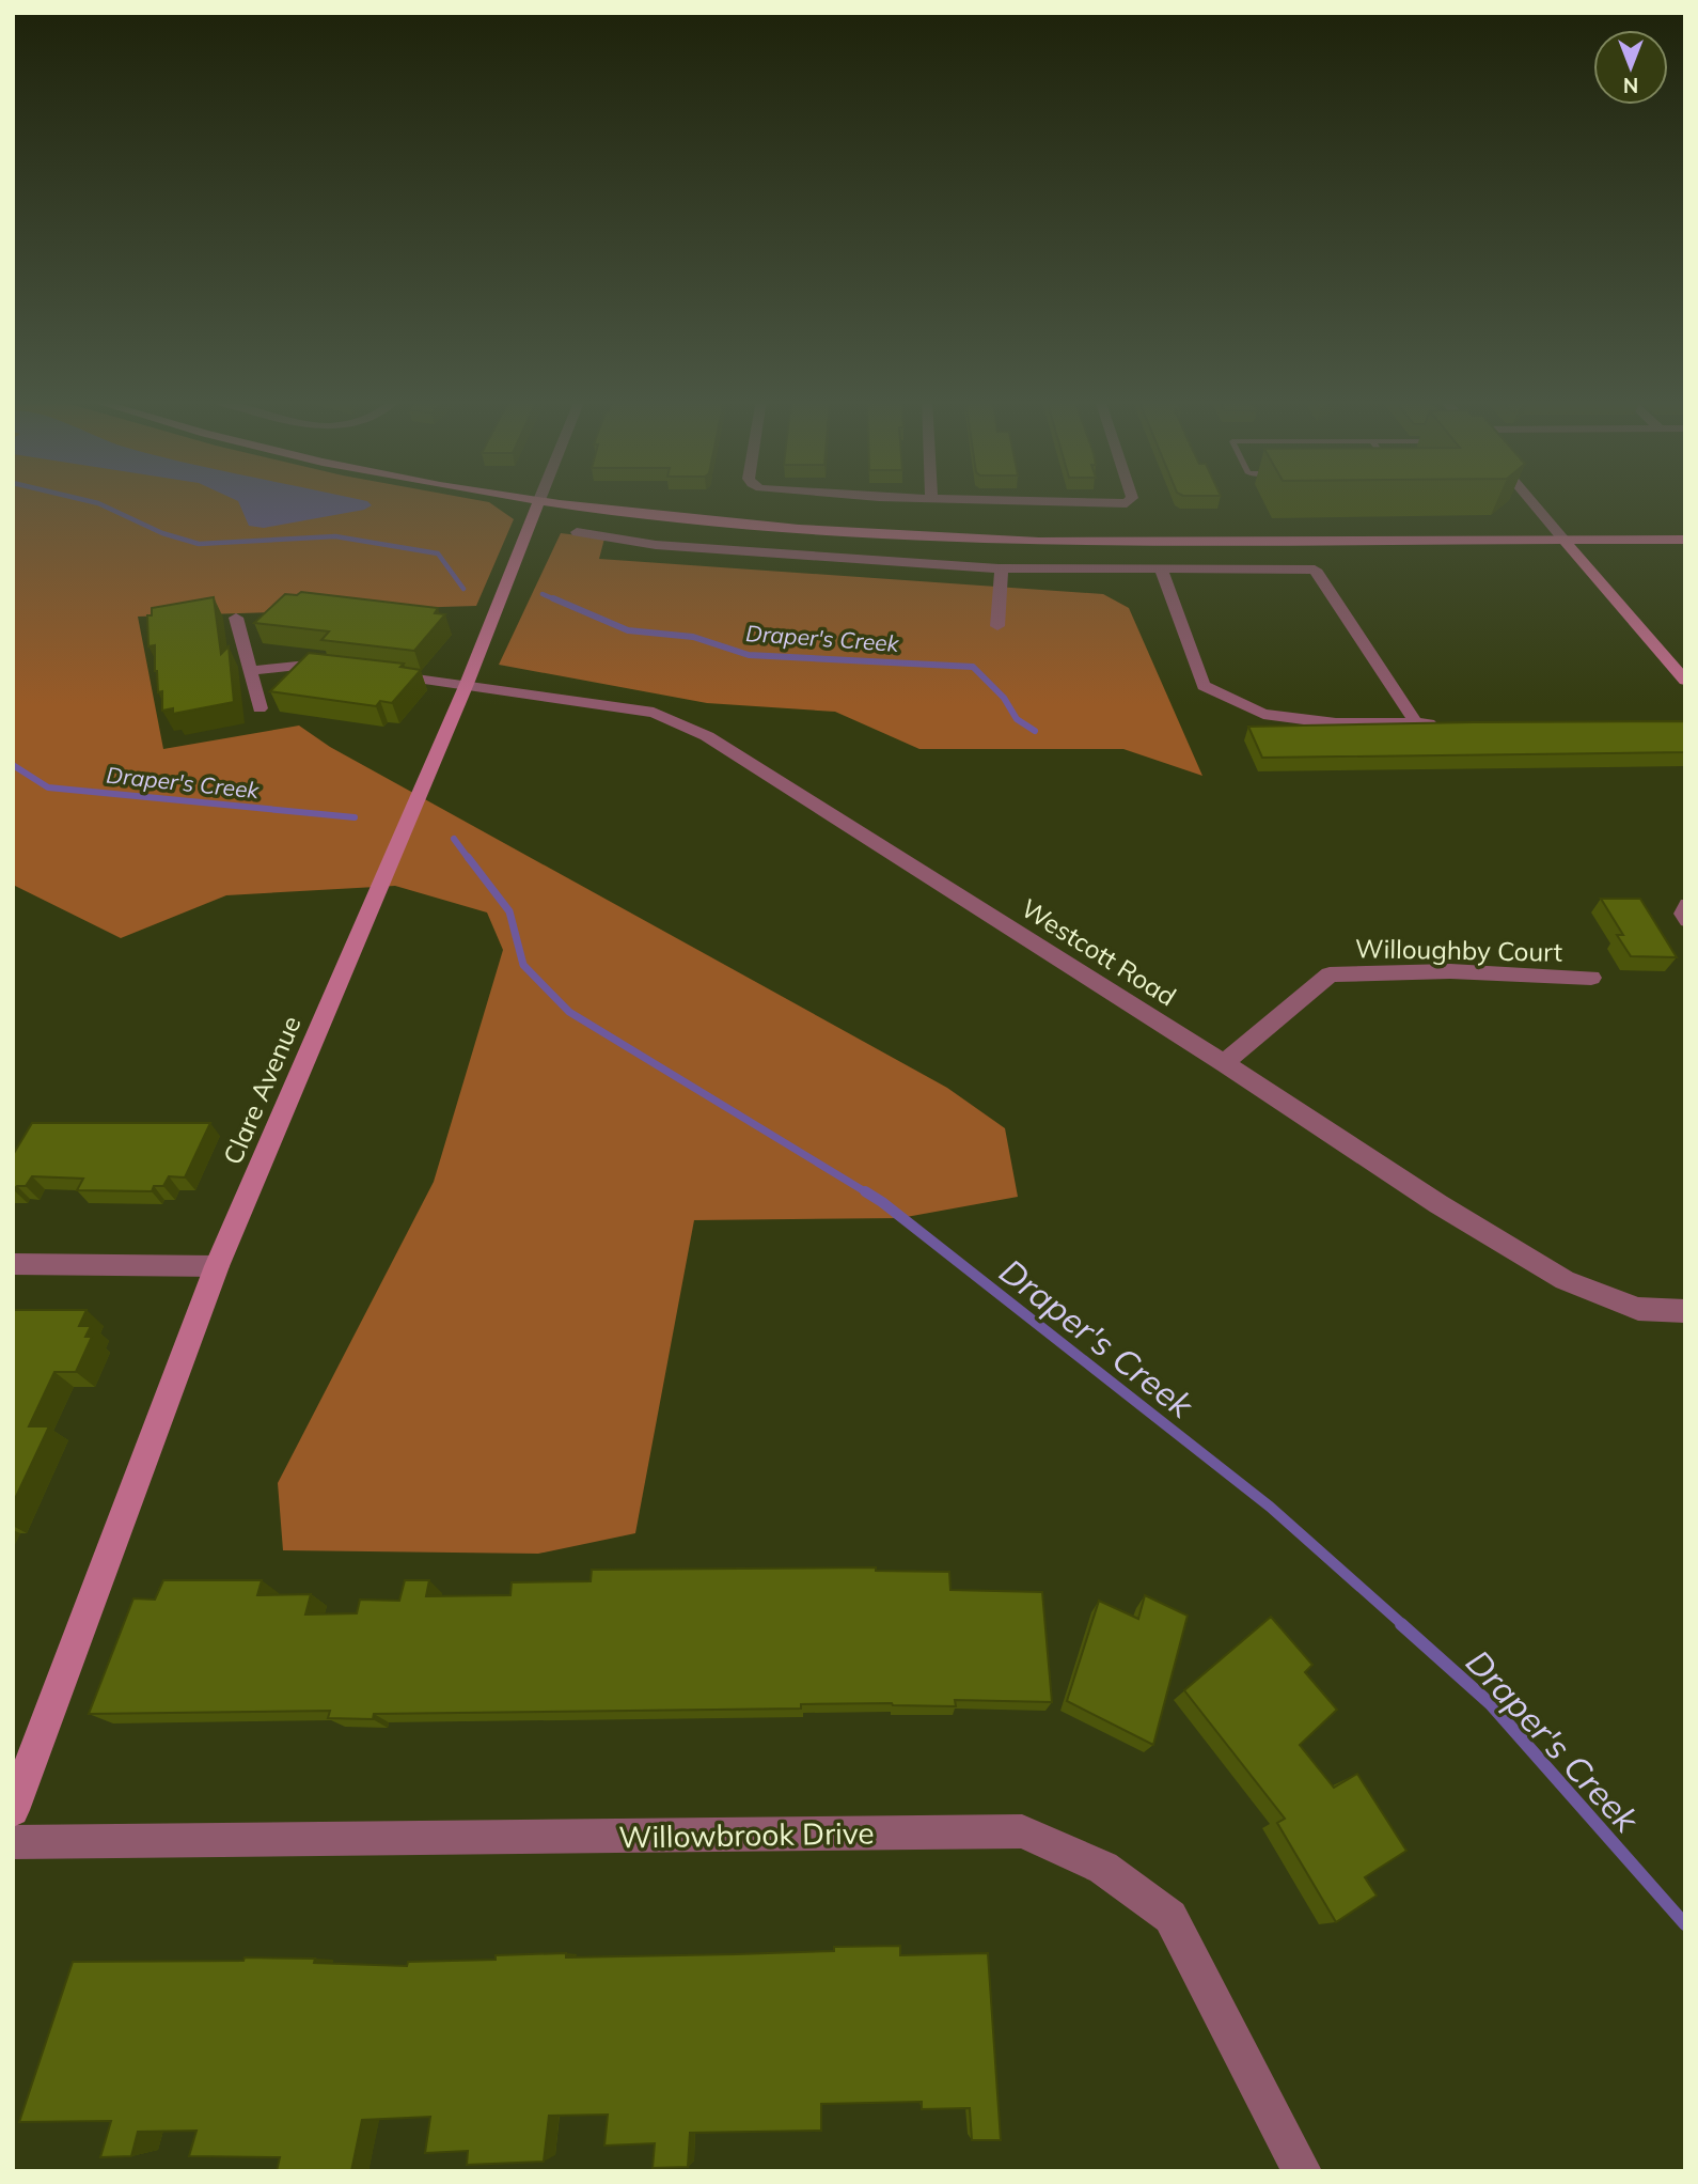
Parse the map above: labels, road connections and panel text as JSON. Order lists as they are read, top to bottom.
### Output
{
  "streets": {
    "main road": ["Clare Avenue"],
    "street": ["Willoughby Court", "Westcott Road", "Willowbrook Drive"]
  },
  "crossings": [
    ["Willoughby Court", "Westcott Road"],
    ["Westcott Road", "Clare Avenue"]
  ],
  "water": ["Draper's Creek"],
  "north": "bottom"
}
